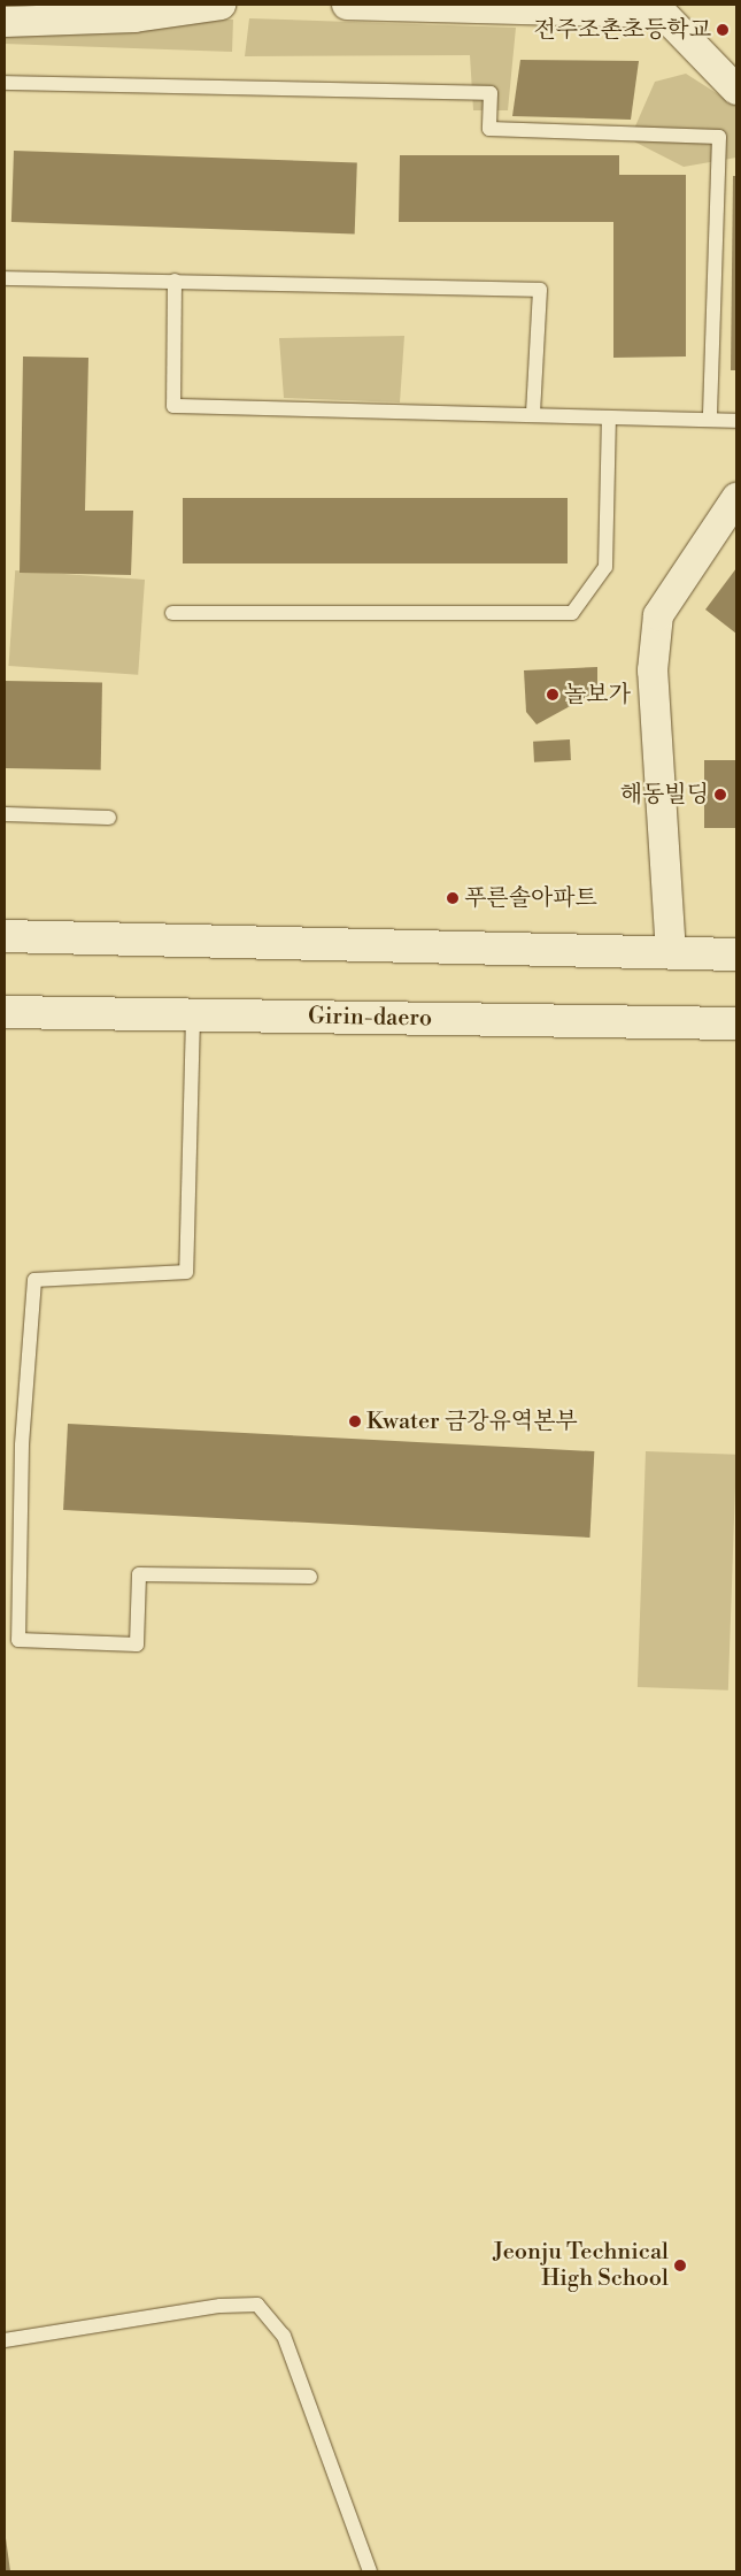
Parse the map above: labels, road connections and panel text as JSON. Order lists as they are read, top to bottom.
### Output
{
  "streets": {
    "street": ["Girin-daero"]
  },
  "places": [
    "전주조촌초등학교",
    "놀보가",
    "해동빌딩",
    "푸른솔아파트",
    "Kwater 금강유역본부",
    "Jeonju Technical High School"
  ]
}
